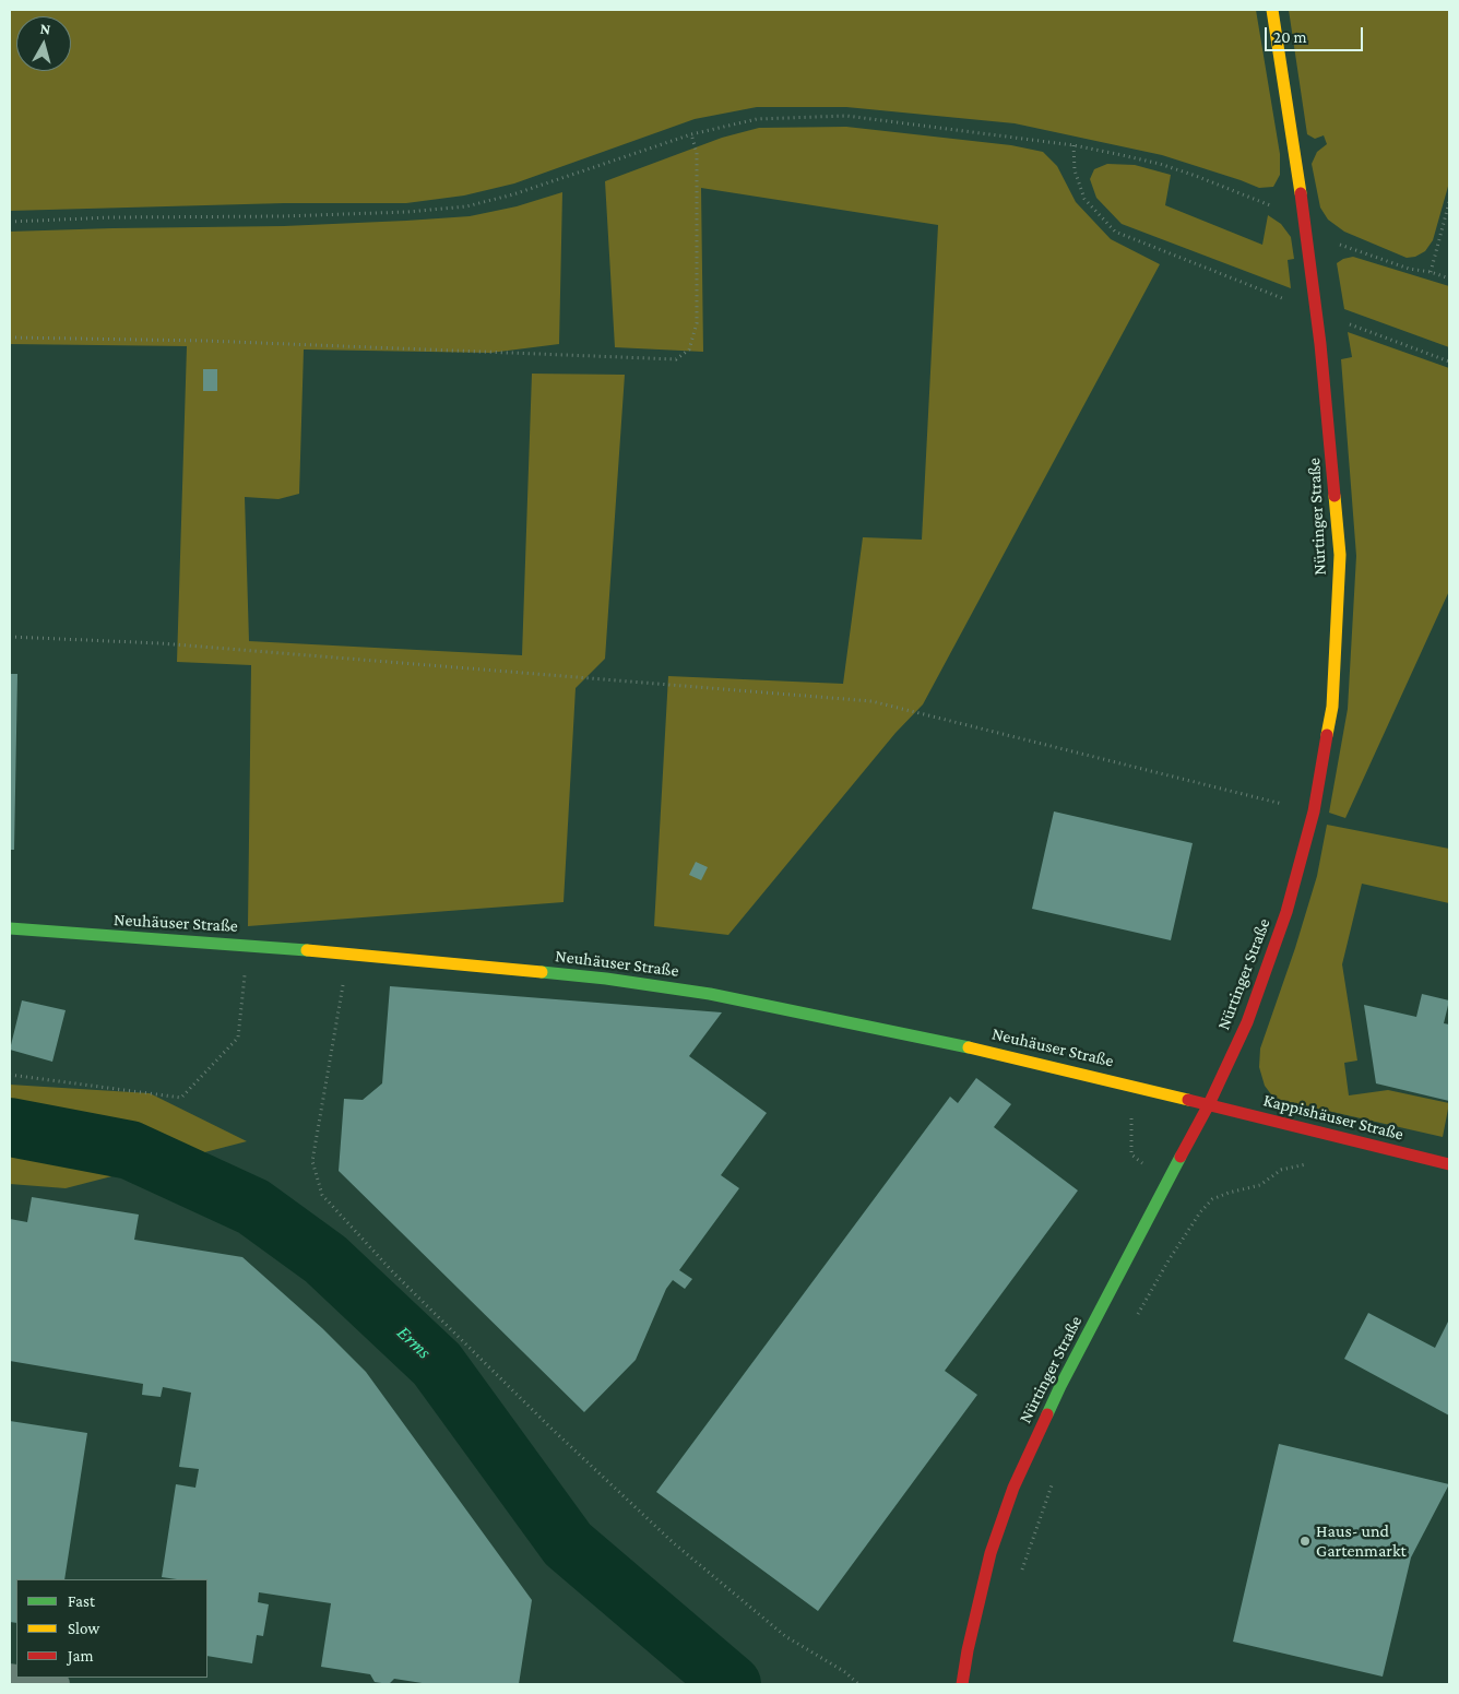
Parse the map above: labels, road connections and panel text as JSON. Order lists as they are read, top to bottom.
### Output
{
  "streets": {
    "street": ["Nürtinger Straße", "Neuhäuser Straße", "Kappishäuser Straße"]
  },
  "crossings": [
    ["Nürtinger Straße", "Neuhäuser Straße"],
    ["Nürtinger Straße", "Kappishäuser Straße"],
    ["Neuhäuser Straße", "Kappishäuser Straße"]
  ],
  "water": ["Erms"],
  "places": ["Haus- und Gartenmarkt"],
  "legend": ["Fast", "Slow", "Jam"],
  "scale_bar": "20 m",
  "north": "top"
}
